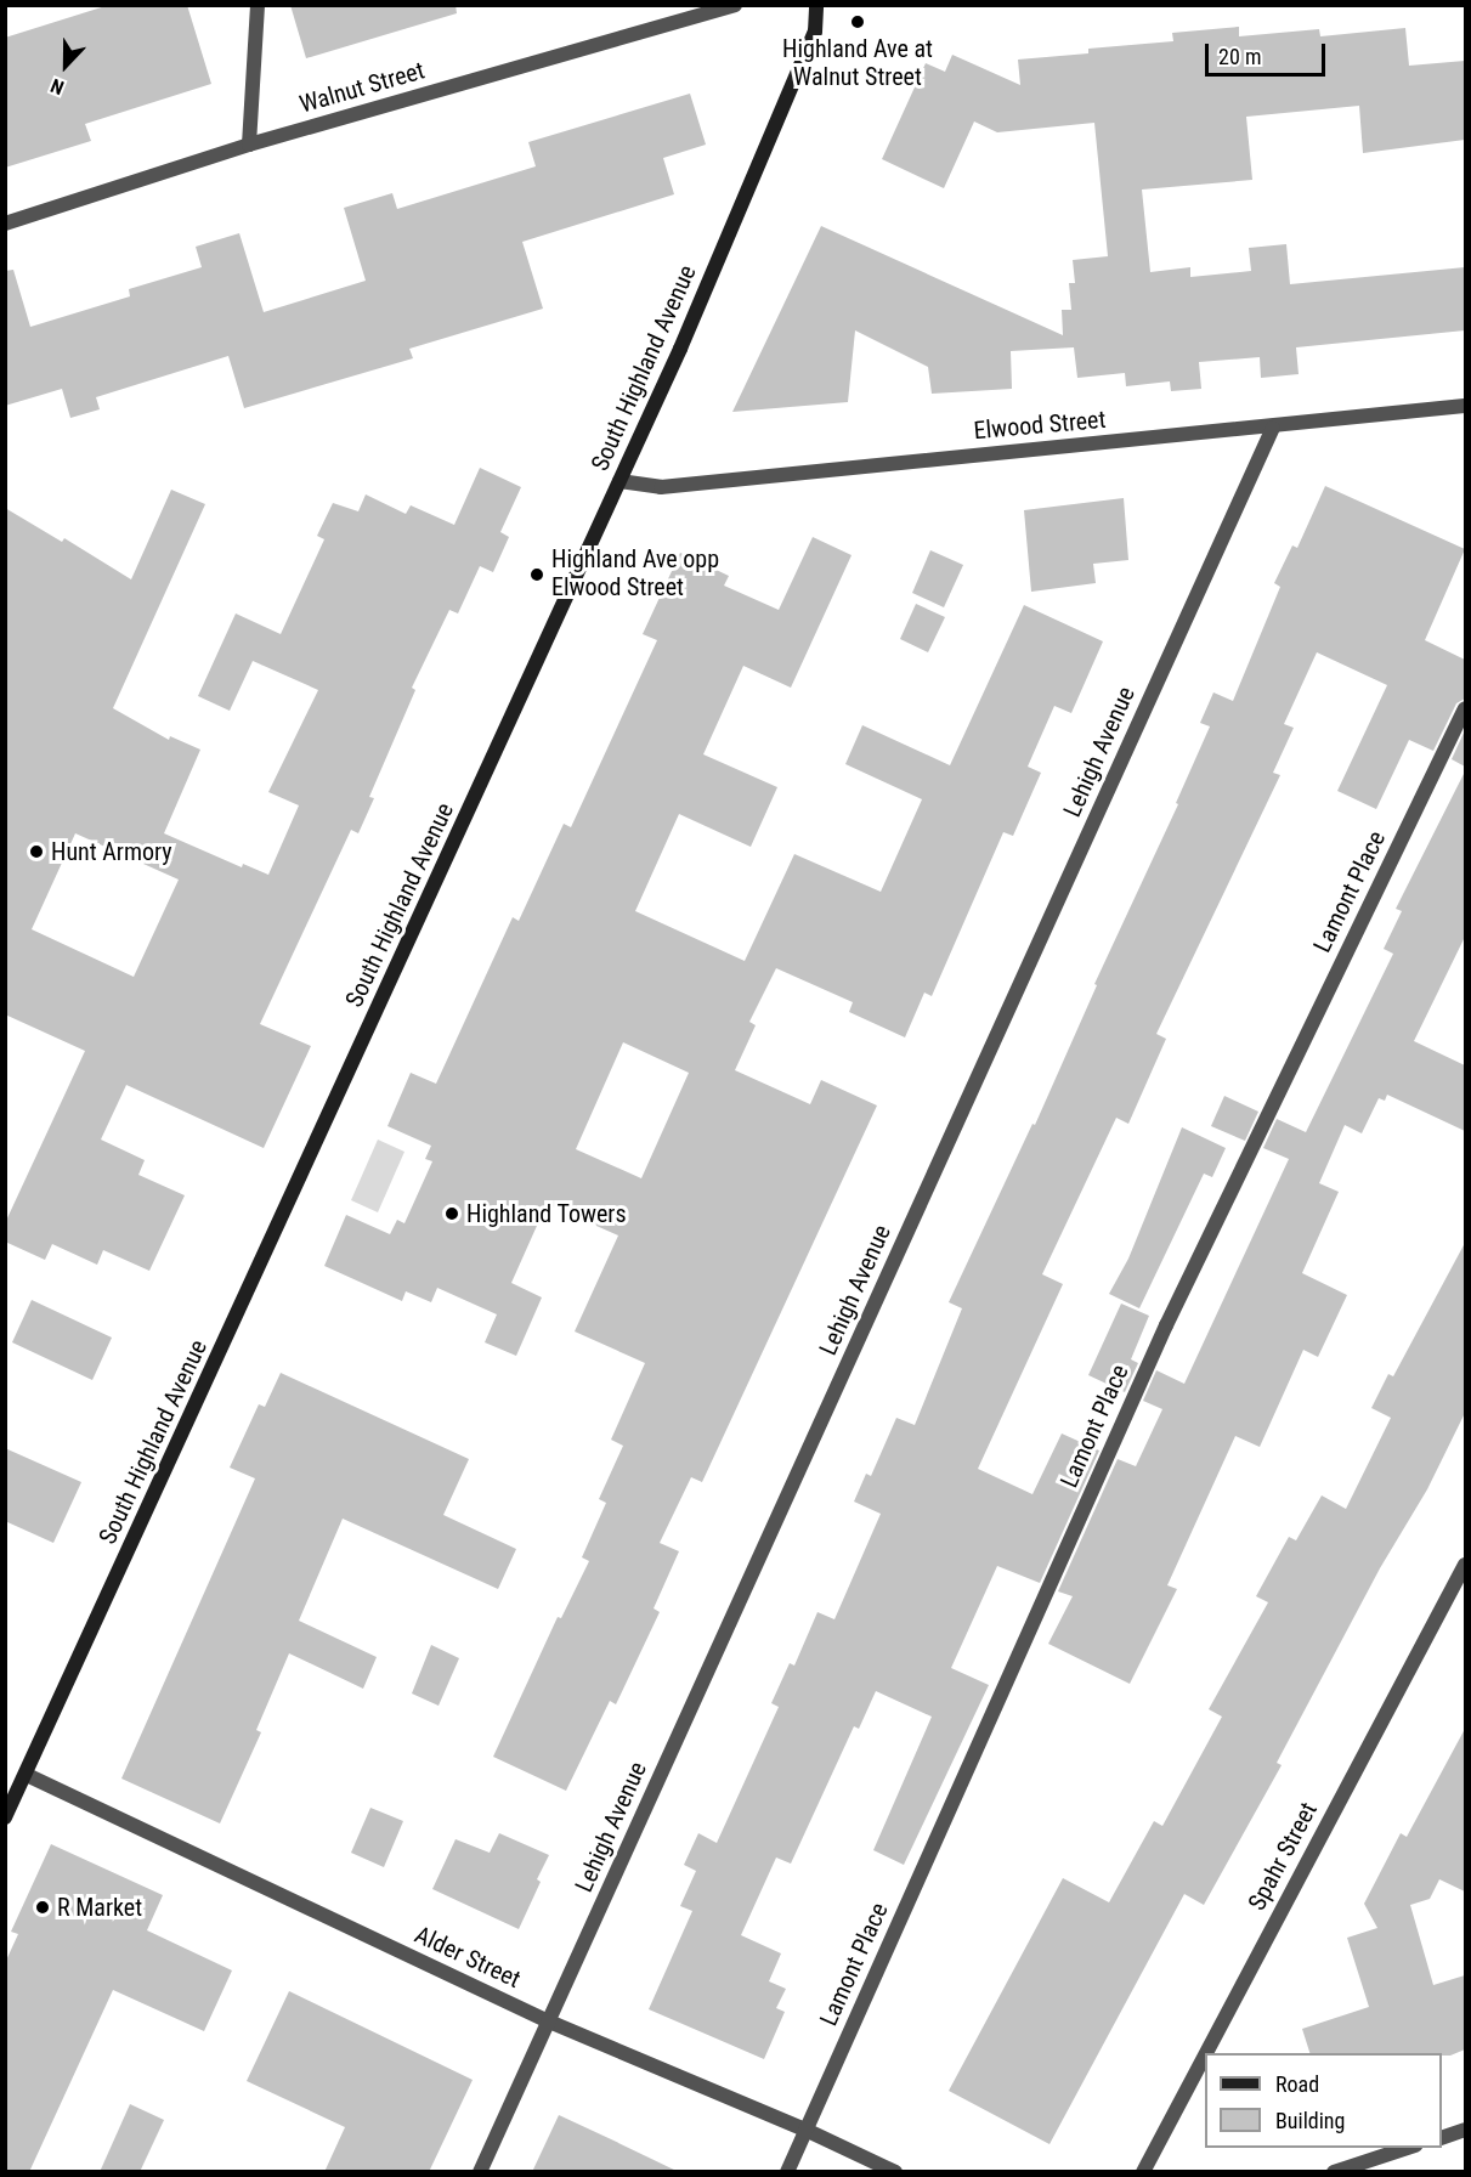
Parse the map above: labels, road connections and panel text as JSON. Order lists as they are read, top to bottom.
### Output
{
  "streets": {
    "main road": ["South Highland Avenue"],
    "street": [
      "Walnut Street",
      "Elwood Street",
      "Lehigh Avenue",
      "Lamont Place",
      "Spahr Street",
      "Alder Street"
    ]
  },
  "crossings": [
    ["South Highland Avenue", "Elwood Street"],
    ["South Highland Avenue", "Alder Street"],
    ["Elwood Street", "Lehigh Avenue"],
    ["Lehigh Avenue", "Alder Street"],
    ["Lamont Place", "Alder Street"]
  ],
  "places": [
    "Highland Ave at Walnut Street",
    "Highland Ave opp Elwood Street",
    "Hunt Armory",
    "Highland Towers",
    "R Market"
  ],
  "legend": ["Road", "Building"],
  "scale_bar": "20 m",
  "north": "bottom"
}
